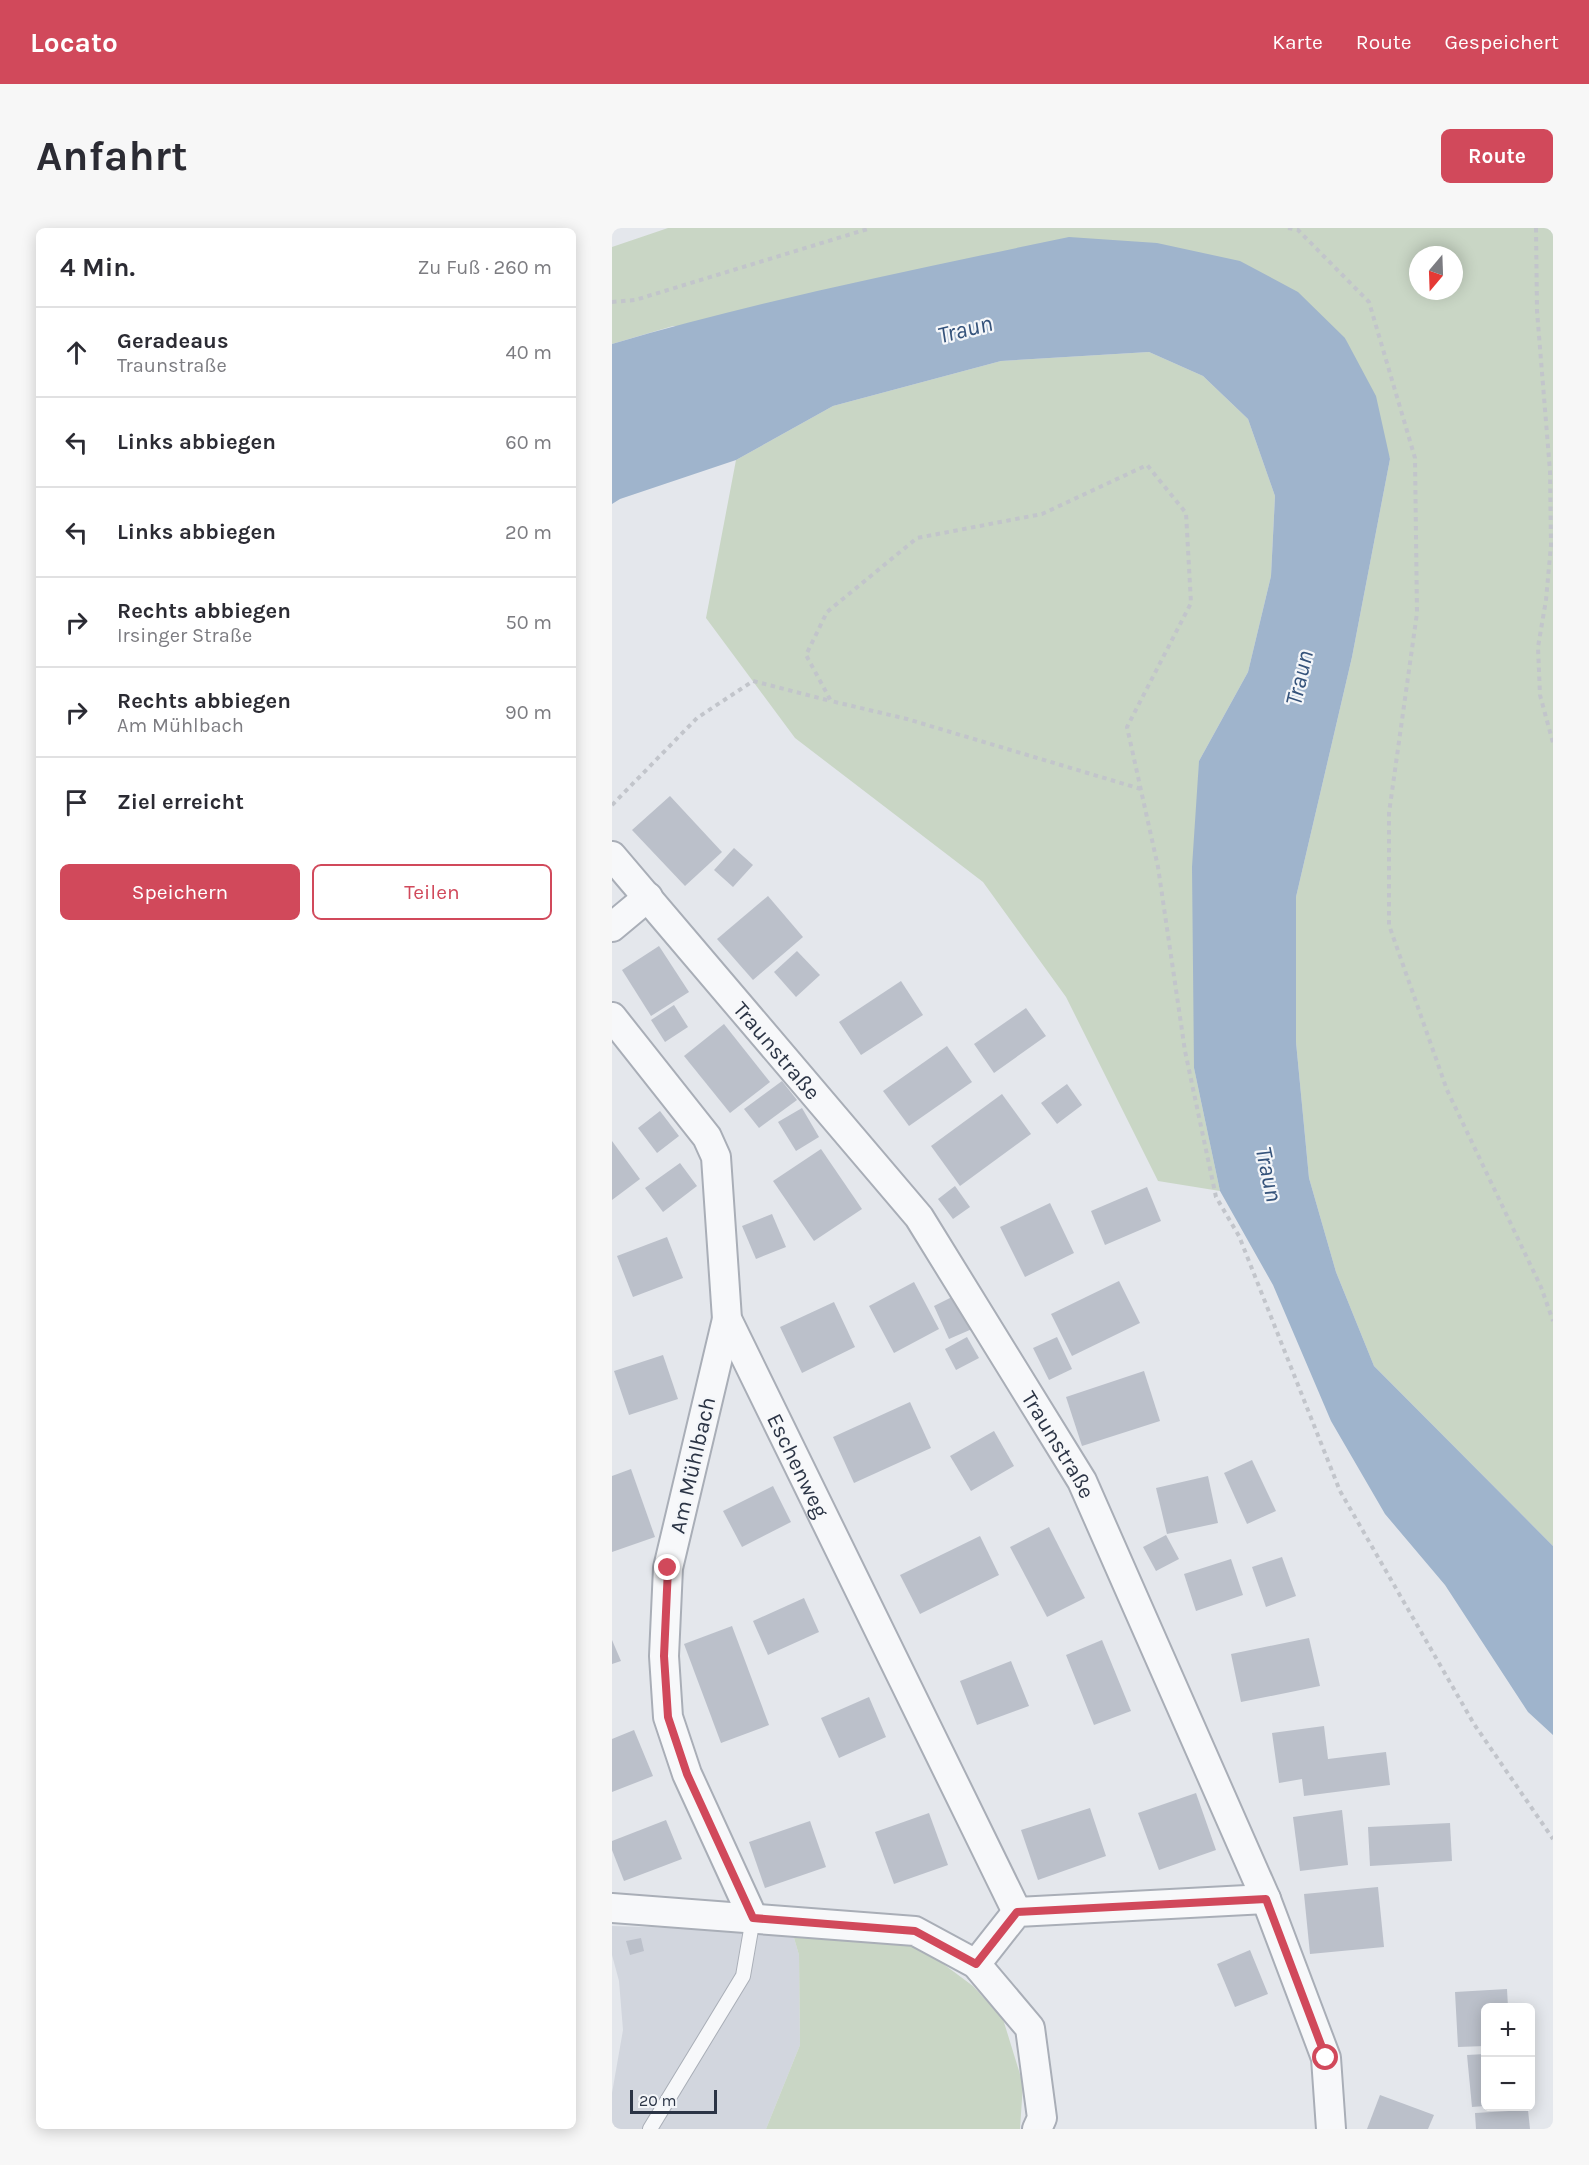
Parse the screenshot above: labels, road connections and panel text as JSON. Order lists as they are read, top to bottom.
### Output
{
  "streets": {
    "street": ["Traunstraße", "Eschenweg", "Am Mühlbach"]
  },
  "crossings": [
    ["Eschenweg", "Am Mühlbach"]
  ],
  "water": ["Traun"],
  "scale_bar": "20 m",
  "north": "bottom",
  "page": {
    "header": "Locato",
    "nav": ["Karte", "Route", "Gespeichert"],
    "buttons": [
      "Route",
      ["Speichern", "Teilen"]
    ],
    "title": "Anfahrt",
    "heading": ["4 Min.", "Zu Fuß · 260 m"],
    "list": [
      ["Geradeaus", "Traunstraße", "40 m"],
      ["Links abbiegen", "60 m"],
      ["Links abbiegen", "20 m"],
      ["Rechts abbiegen", "Irsinger Straße", "50 m"],
      ["Rechts abbiegen", "Am Mühlbach", "90 m"],
      "Ziel erreicht"
    ],
    "map_buttons": ["+", "−"],
    "scale": "20 m"
  }
}
